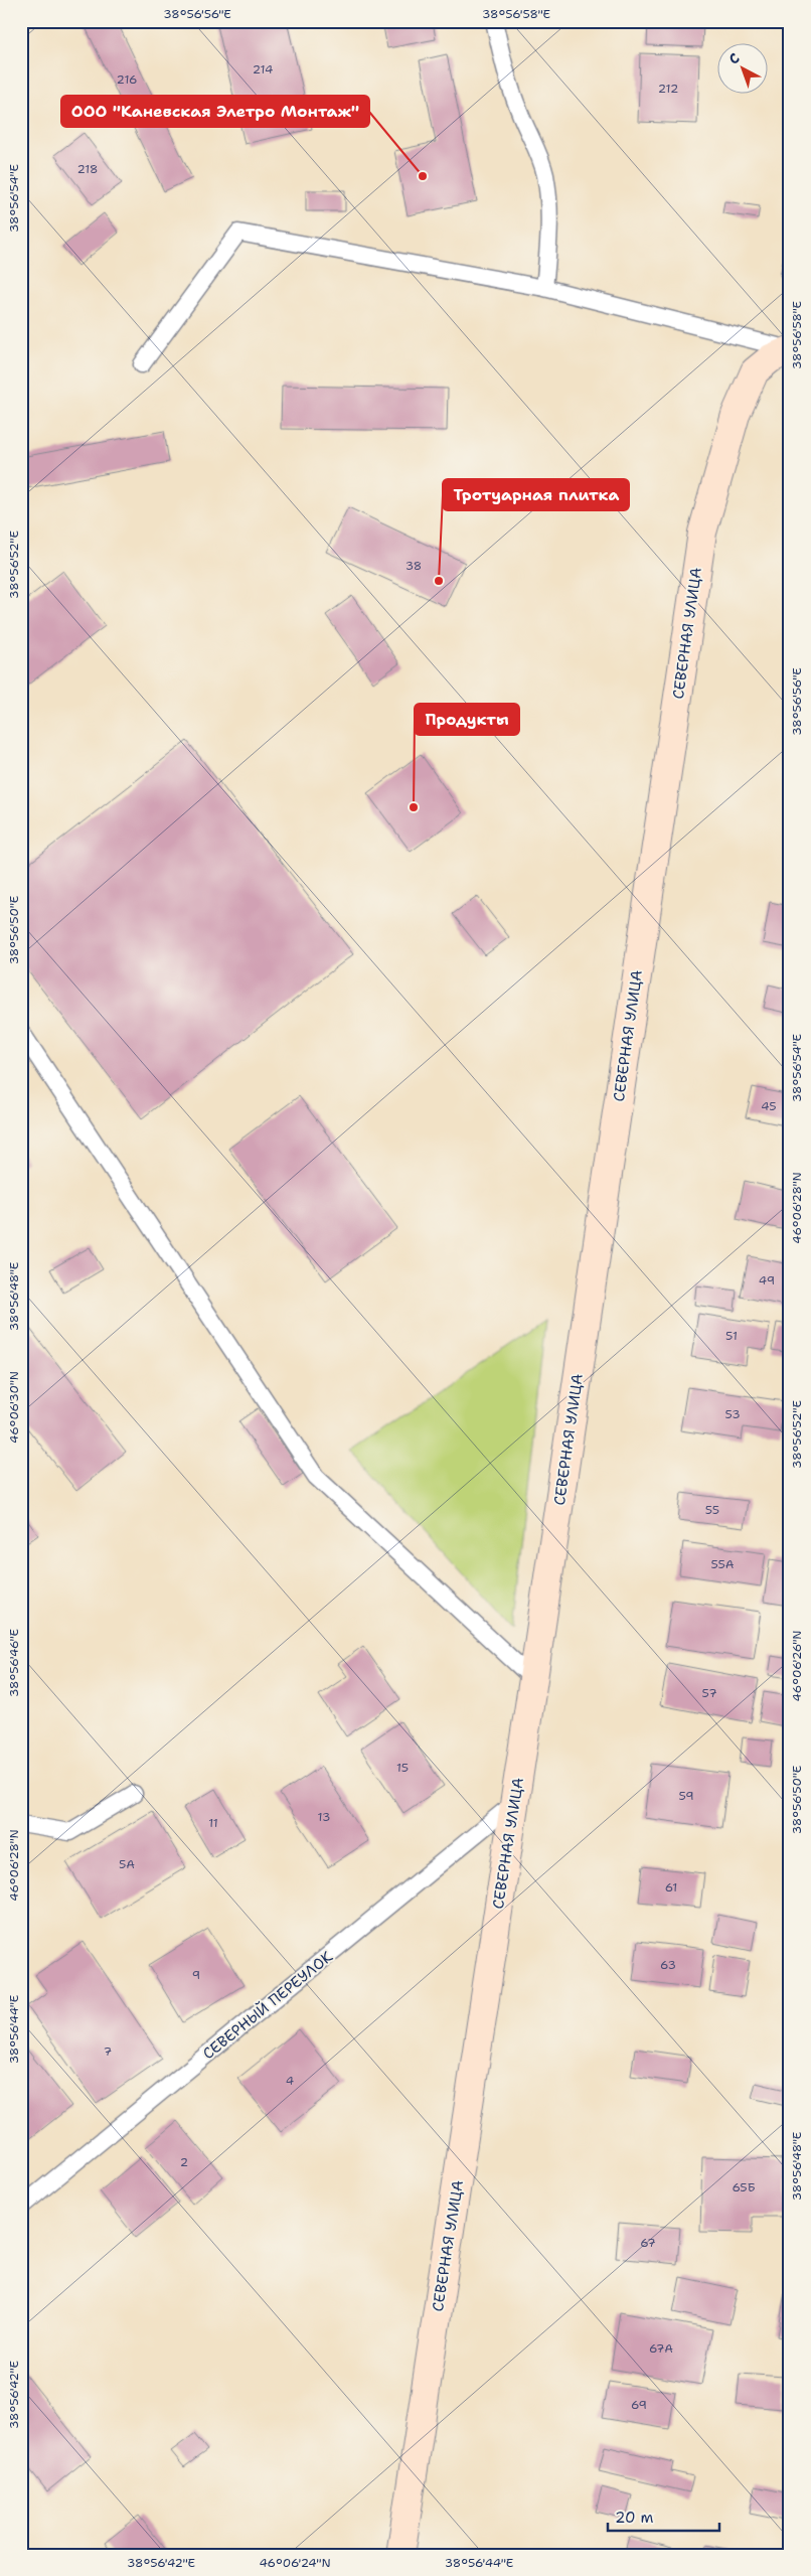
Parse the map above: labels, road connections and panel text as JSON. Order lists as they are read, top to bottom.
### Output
{
  "streets": {
    "street": ["СЕВЕРНАЯ УЛИЦА"],
    "lane": ["СЕВЕРНЫЙ ПЕРЕУЛОК"]
  },
  "crossings": [
    ["СЕВЕРНАЯ УЛИЦА", "СЕВЕРНЫЙ ПЕРЕУЛОК"]
  ],
  "places": ["ООО \"Каневская Элетро Монтаж\"", "Тротуарная плитка", "Продукты"],
  "house_numbers": [
    "214",
    "216",
    "212",
    "218",
    "38",
    "45",
    "49",
    "51",
    "53",
    "55",
    "55А",
    "57",
    "15",
    "59",
    "13",
    "11",
    "5А",
    "61",
    "63",
    "9",
    "7",
    "4",
    "2",
    "65Б",
    "67",
    "67А",
    "69"
  ],
  "scale_bar": "20 m",
  "north": "top left",
  "coordinates": [
    "38°56'56\"E",
    "38°56'58\"E",
    "38°56'54\"E",
    "38°56'52\"E",
    "38°56'50\"E",
    "46°06'28\"N",
    "38°56'48\"E",
    "46°06'30\"N",
    "38°56'46\"E",
    "46°06'26\"N",
    "38°56'44\"E",
    "38°56'42\"E",
    "46°06'24\"N"
  ]
}
